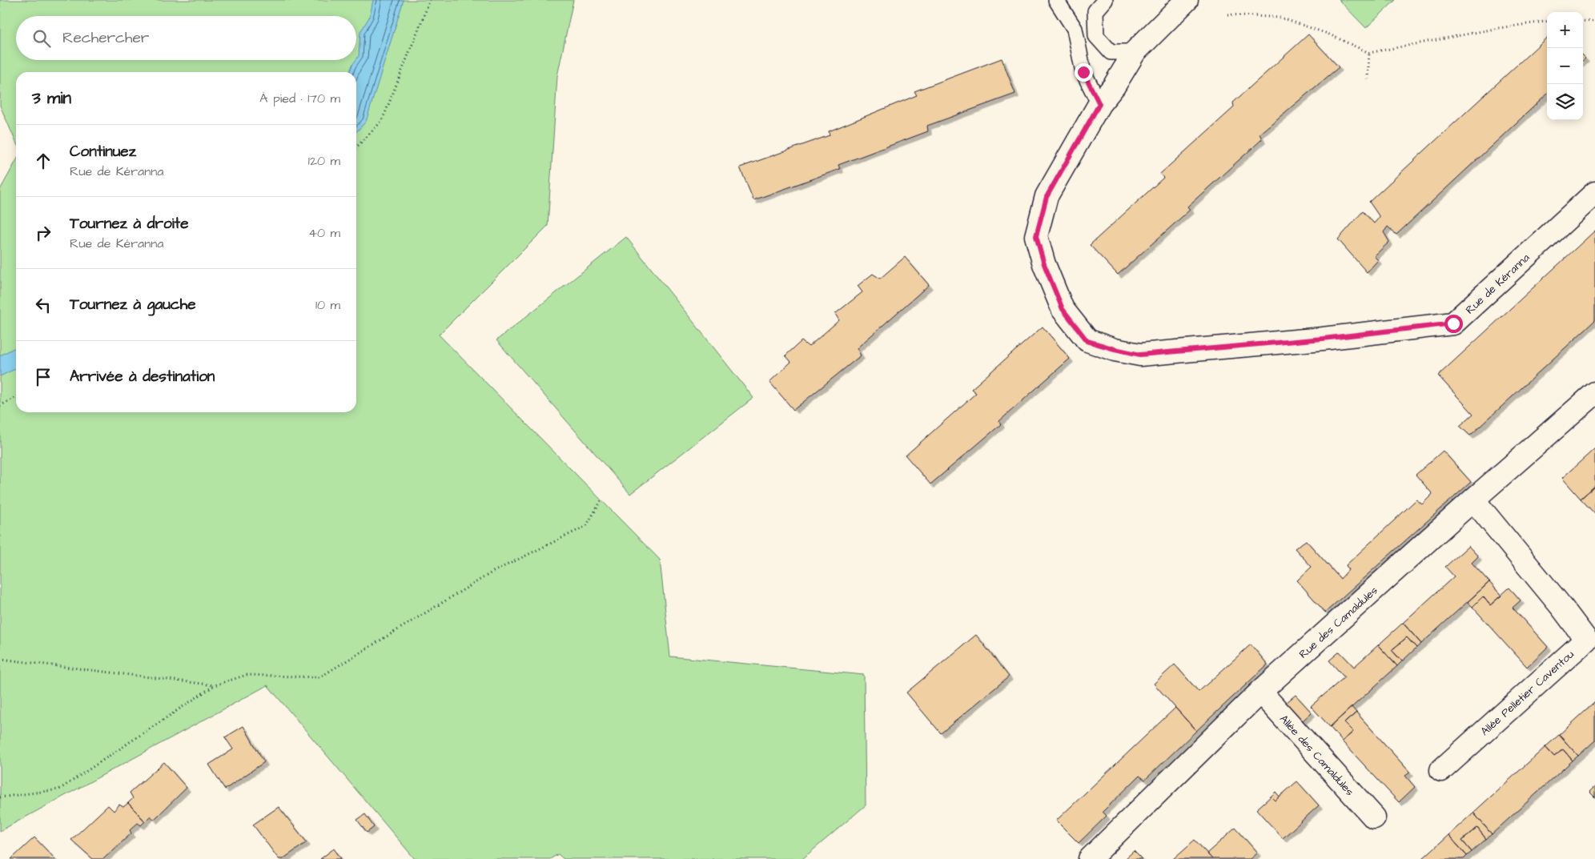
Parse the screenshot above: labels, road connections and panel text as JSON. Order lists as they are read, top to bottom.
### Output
{
  "streets": {
    "street": [
      "Rue de Kéranna",
      "Rue des Camaldules",
      "Allée Pelletier Caventou",
      "Allée des Camaldules"
    ]
  },
  "crossings": [
    ["Rue des Camaldules", "Allée Pelletier Caventou"],
    ["Rue des Camaldules", "Allée des Camaldules"]
  ],
  "page": {
    "map_buttons": ["+", "−"],
    "search": "Rechercher",
    "heading": ["3 min", "À pied · 170 m"],
    "list": [
      ["Continuez", "Rue de Kéranna", "120 m"],
      ["Tournez à droite", "Rue de Kéranna", "40 m"],
      ["Tournez à gauche", "10 m"],
      "Arrivée à destination"
    ]
  }
}
